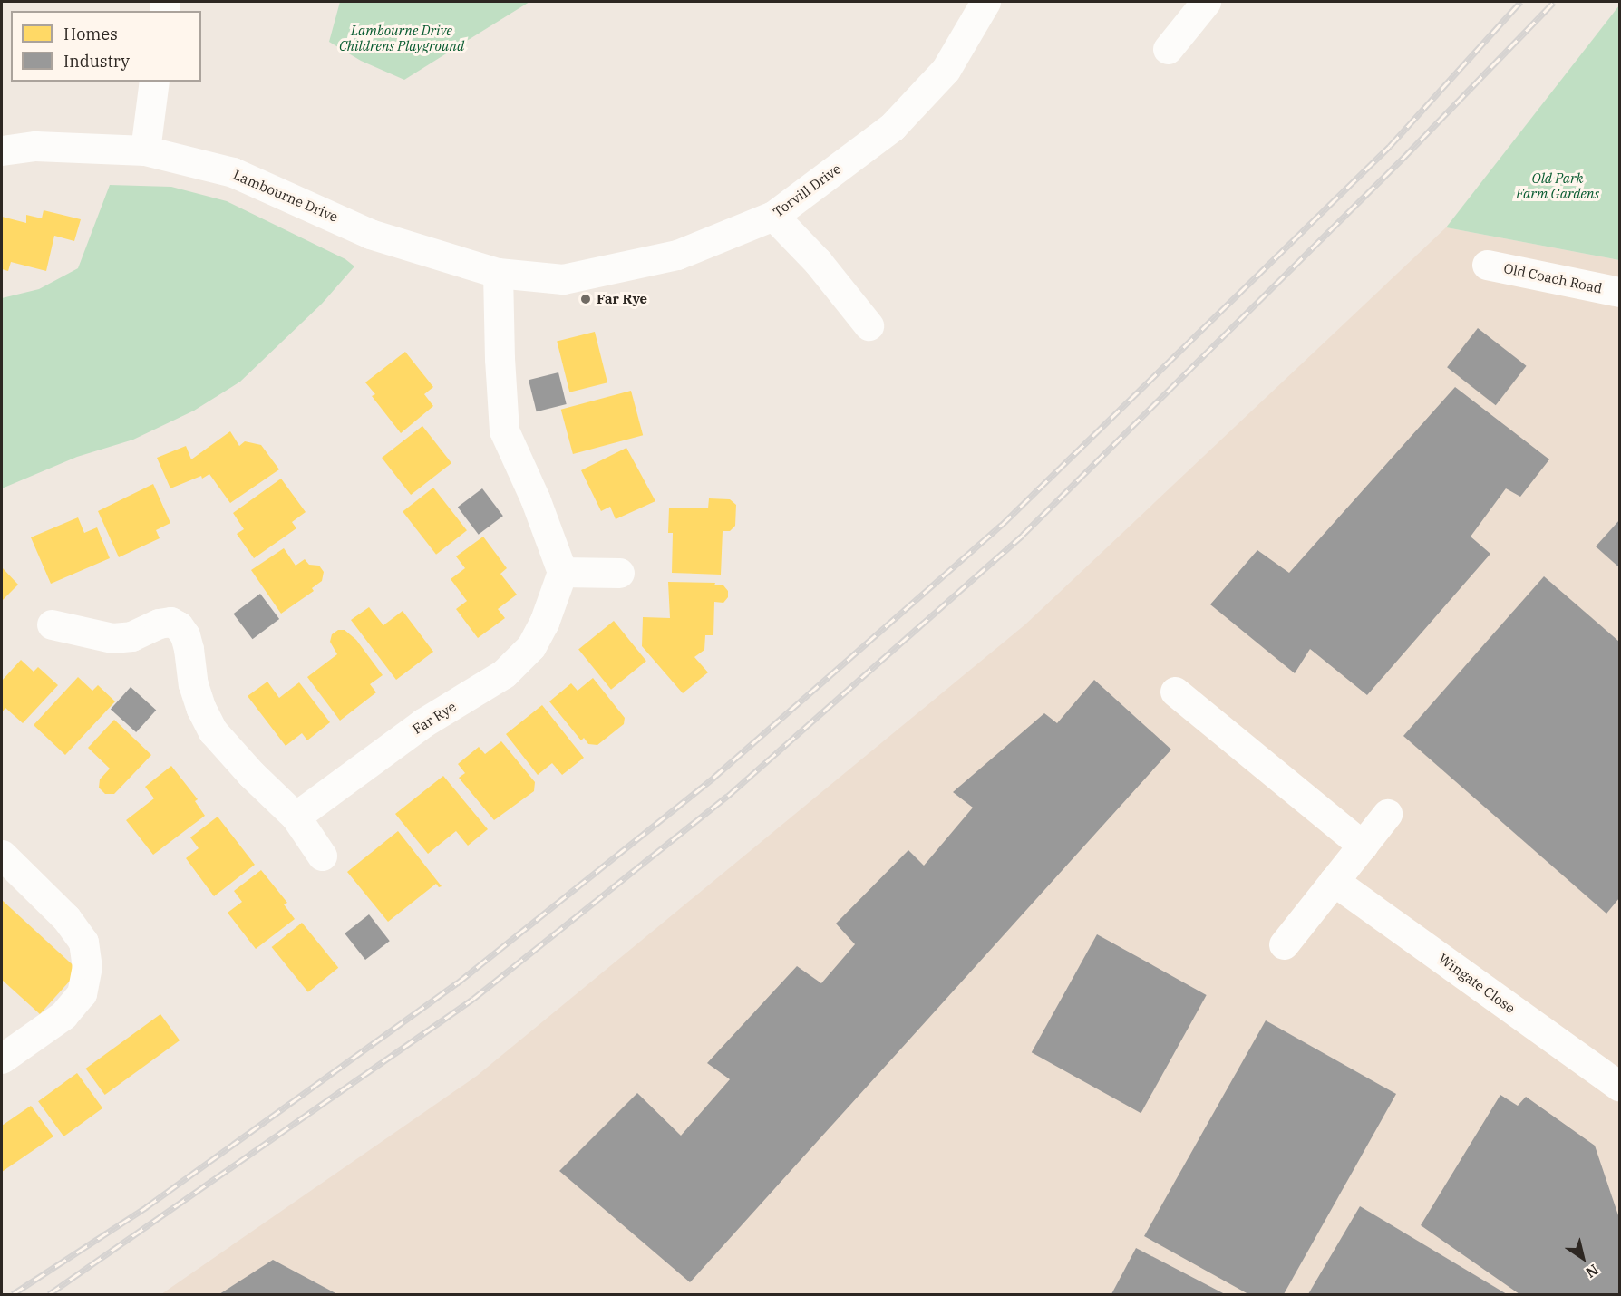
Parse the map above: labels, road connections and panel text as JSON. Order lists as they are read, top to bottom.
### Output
{
  "streets": {
    "street": [
      "Torvill Drive",
      "Lambourne Drive",
      "Old Coach Road",
      "Far Rye",
      "Wingate Close"
    ]
  },
  "crossings": [
    ["Torvill Drive", "Lambourne Drive"]
  ],
  "parks": ["Lambourne Drive Childrens Playground", "Old Park Farm Gardens"],
  "places": ["Far Rye"],
  "legend": ["Homes", "Industry"],
  "north": "bottom right"
}
